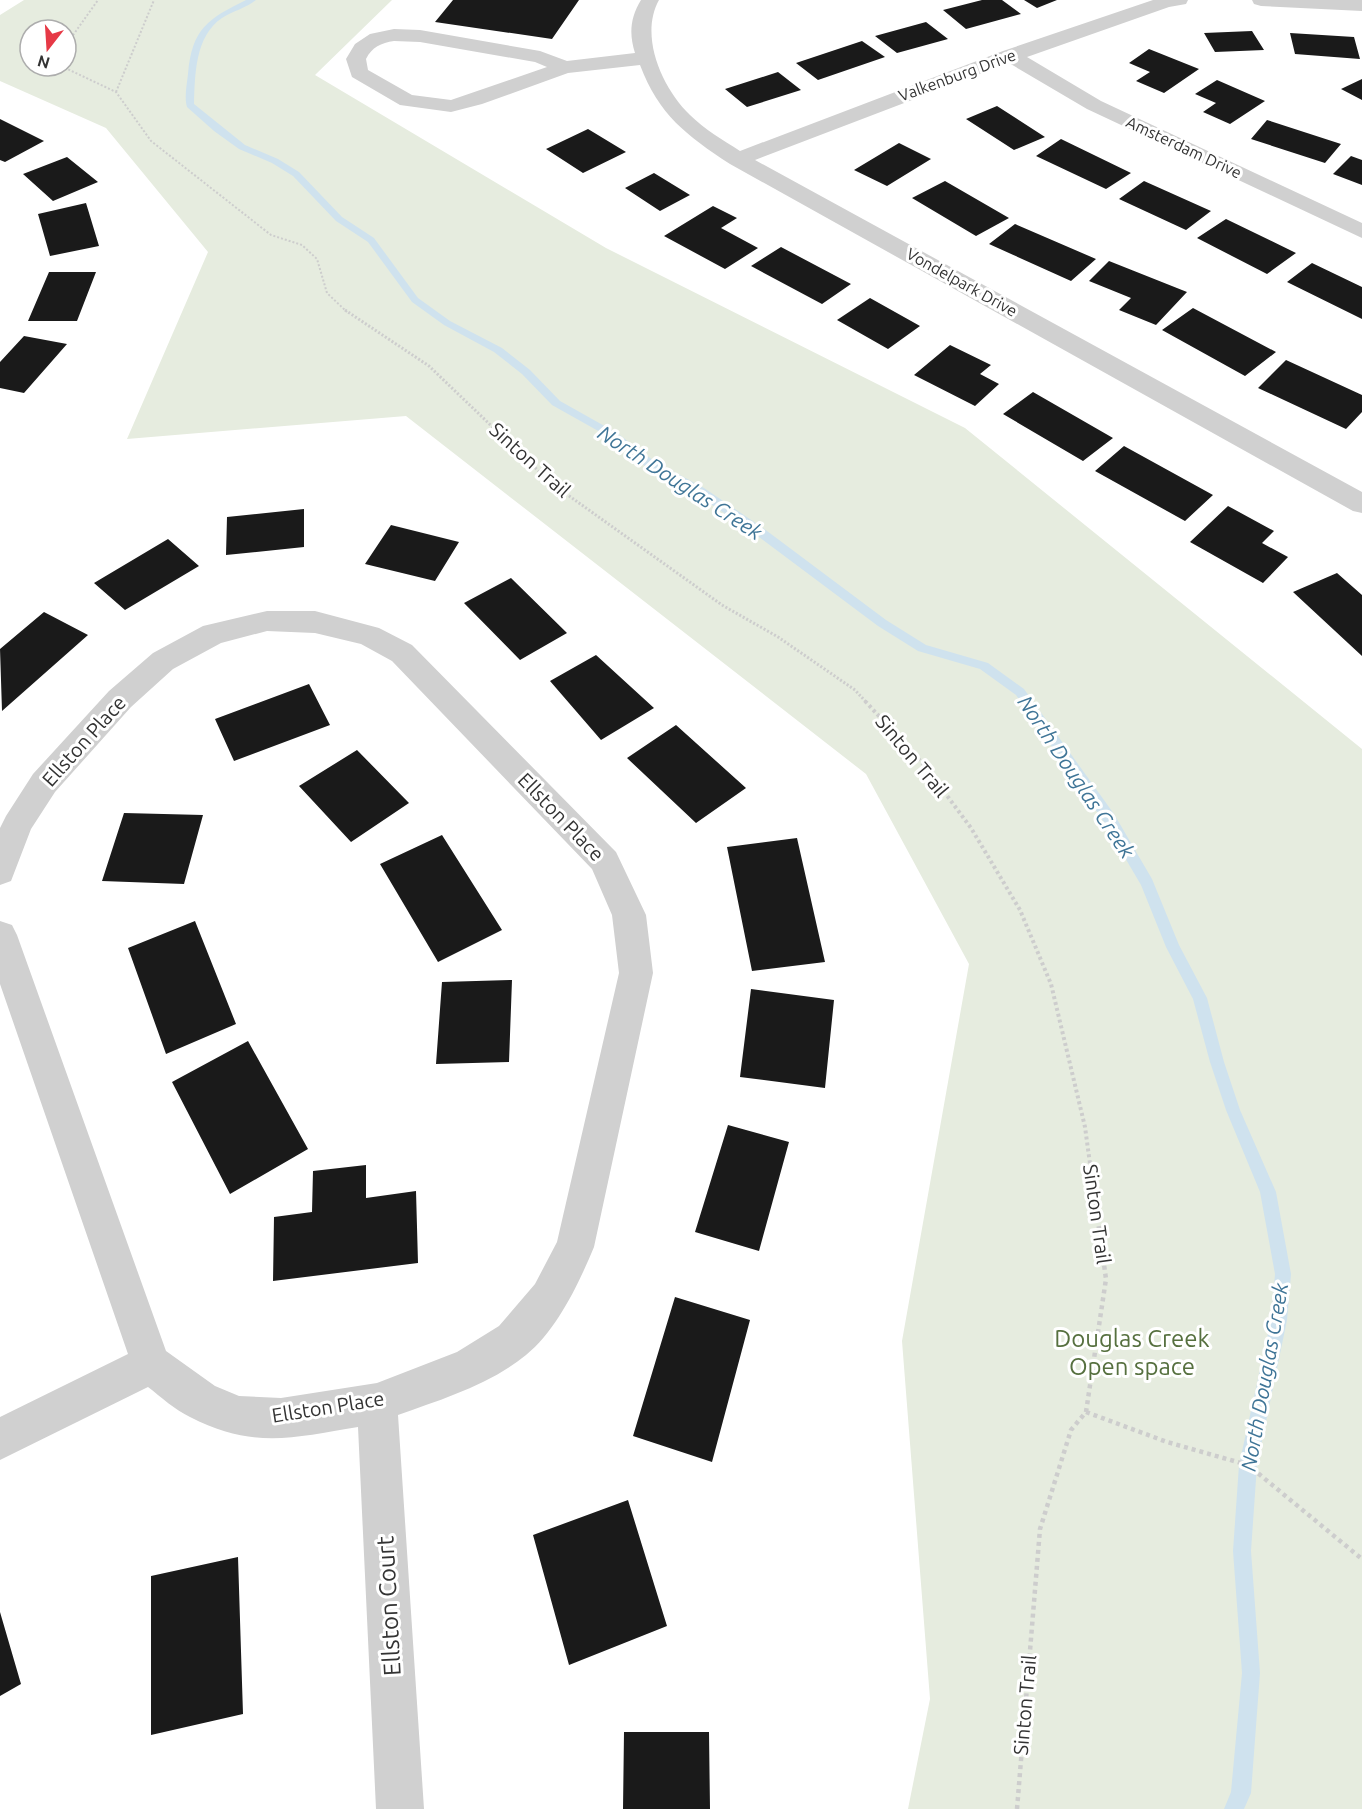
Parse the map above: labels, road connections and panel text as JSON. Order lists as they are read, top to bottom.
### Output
{
  "streets": {
    "street": [
      "Valkenburg Drive",
      "Amsterdam Drive",
      "Vondelpark Drive",
      "Ellston Place",
      "Ellston Court"
    ],
    "path": ["Sinton Trail"]
  },
  "crossings": [
    ["Valkenburg Drive", "Amsterdam Drive"],
    ["Valkenburg Drive", "Vondelpark Drive"],
    ["Ellston Place", "Ellston Court"]
  ],
  "water": ["North Douglas Creek"],
  "parks": ["Douglas Creek Open space"],
  "north": "bottom"
}
